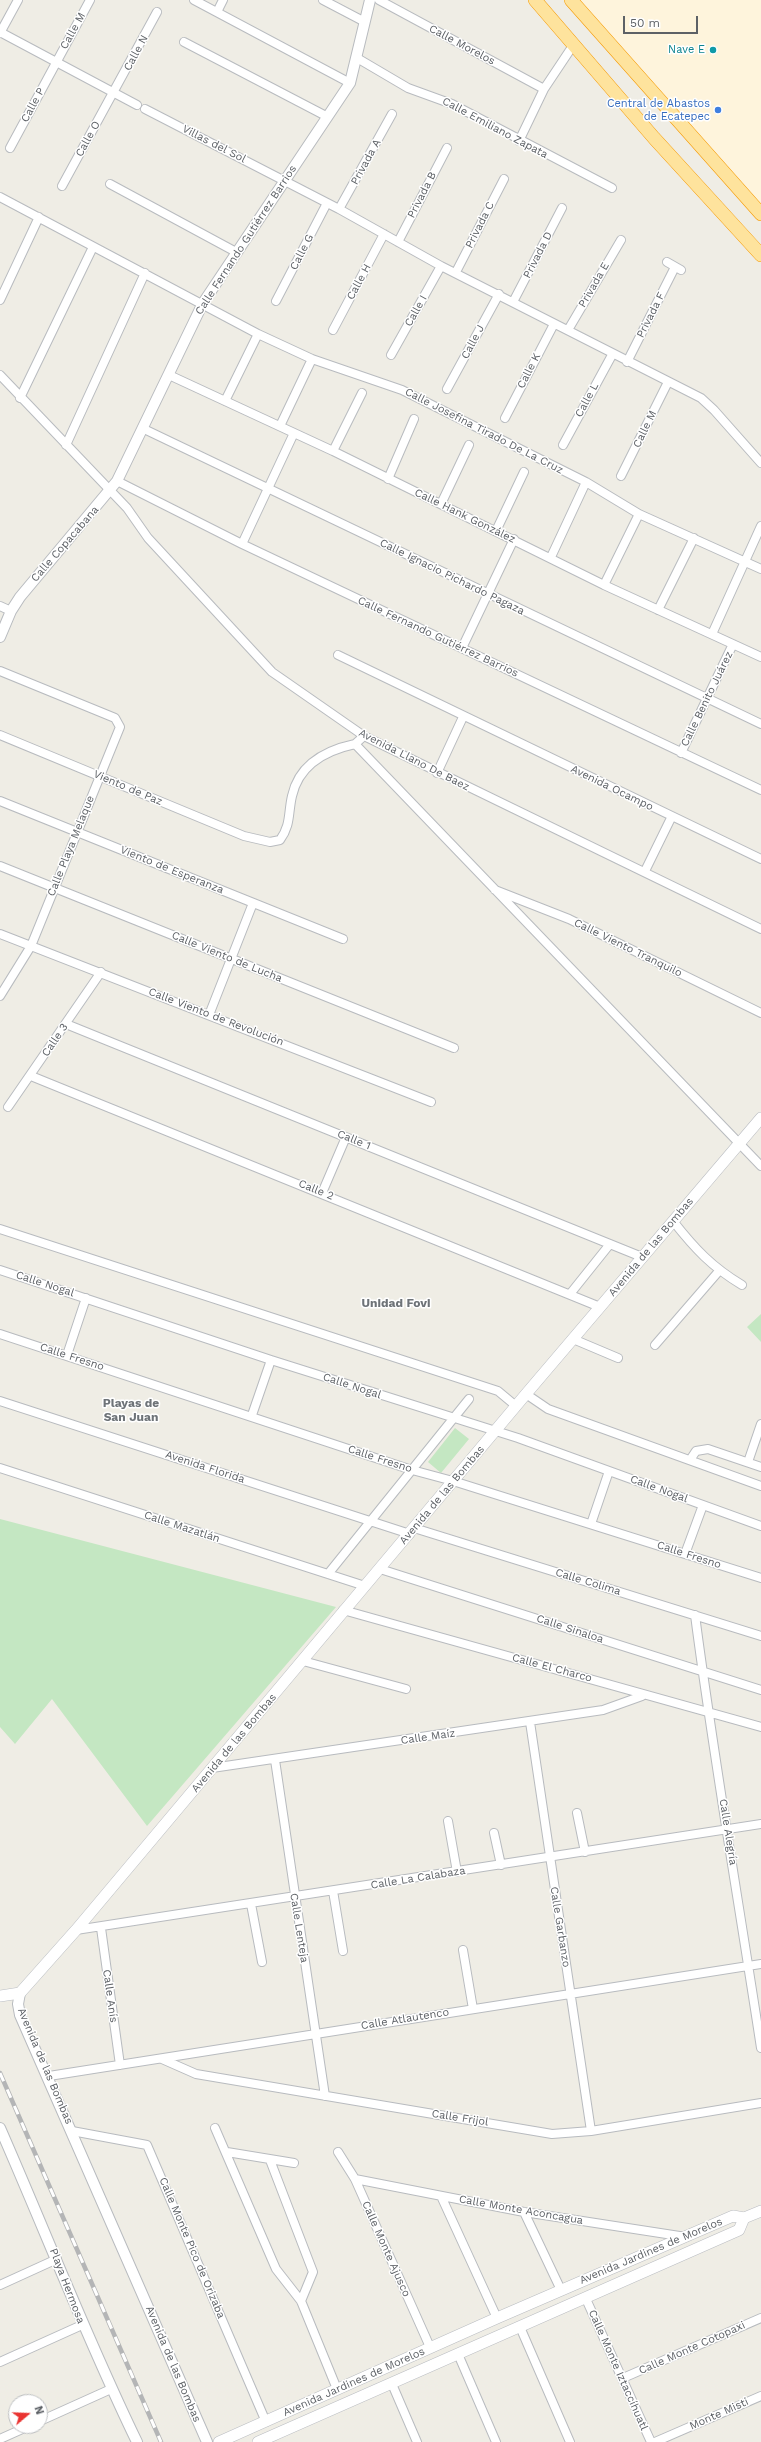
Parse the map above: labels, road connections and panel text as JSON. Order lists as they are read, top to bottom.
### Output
{
  "streets": {
    "main road": ["Avenida de las Bombas", "Avenida Jardines de Morelos"],
    "street": [
      "Calle M",
      "Calle Morelos",
      "Calle N",
      "Calle P",
      "Calle Emiliano Zapata",
      "Calle O",
      "Villas del Sol",
      "Privada A",
      "Privada B",
      "Privada C",
      "Calle Fernando Gutiérrez Barrios",
      "Calle G",
      "Privada D",
      "Calle H",
      "Privada E",
      "Calle I",
      "Privada F",
      "Calle J",
      "Calle K",
      "Calle L",
      "Calle Josefina Tirado De La Cruz",
      "Calle Hank González",
      "Calle Copacabana",
      "Calle Ignacio Pichardo Pagaza",
      "Calle Benito Juárez",
      "Avenida Llano De Baez",
      "Viento de Paz",
      "Avenida Ocampo",
      "Calle Playa Melaque",
      "Viento de Esperanza",
      "Calle Viento Tranquilo",
      "Calle Viento de Lucha",
      "Calle Viento de Revolución",
      "Calle 3",
      "Calle 1",
      "Calle 2",
      "Calle Nogal",
      "Calle Fresno",
      "Avenida Florida",
      "Calle Mazatlán",
      "Calle Colima",
      "Calle Sinaloa",
      "Calle El Charco",
      "Calle Maíz",
      "Calle Alegría",
      "Calle La Calabaza",
      "Calle Garbanzo",
      "Calle Lenteja",
      "Calle Anís",
      "Calle Atlautenco",
      "Calle Frijol",
      "Calle Monte Aconcagua",
      "Calle Monte Pico de Orizaba",
      "Calle Monte Ajusco",
      "Playa Hermosa",
      "Calle Monte Cotopaxi",
      "Calle Monte Iztaccíhuatl",
      "Monte Misti"
    ]
  },
  "crossings": [
    ["Calle M", "Calle P"],
    ["Calle M", "Villas del Sol"],
    ["Calle N", "Calle O"],
    ["Calle N", "Villas del Sol"],
    ["Calle P", "Villas del Sol"],
    ["Calle Emiliano Zapata", "Calle Fernando Gutiérrez Barrios"],
    ["Calle O", "Villas del Sol"],
    ["Villas del Sol", "Privada A"],
    ["Villas del Sol", "Privada B"],
    ["Villas del Sol", "Privada C"],
    ["Villas del Sol", "Calle Fernando Gutiérrez Barrios"],
    ["Villas del Sol", "Calle G"],
    ["Villas del Sol", "Privada D"],
    ["Villas del Sol", "Calle H"],
    ["Villas del Sol", "Privada E"],
    ["Villas del Sol", "Calle I"],
    ["Villas del Sol", "Privada F"],
    ["Villas del Sol", "Calle J"],
    ["Villas del Sol", "Calle K"],
    ["Villas del Sol", "Calle L"],
    ["Calle Fernando Gutiérrez Barrios", "Calle Josefina Tirado De La Cruz"],
    ["Calle Fernando Gutiérrez Barrios", "Calle Hank González"],
    ["Calle Fernando Gutiérrez Barrios", "Calle Copacabana"],
    ["Calle Fernando Gutiérrez Barrios", "Calle Ignacio Pichardo Pagaza"],
    ["Calle Fernando Gutiérrez Barrios", "Calle Benito Juárez"],
    ["Calle Fernando Gutiérrez Barrios", "Avenida Llano De Baez"],
    ["Calle Hank González", "Calle Benito Juárez"],
    ["Calle Copacabana", "Avenida Llano De Baez"],
    ["Calle Ignacio Pichardo Pagaza", "Calle Benito Juárez"],
    ["Viento de Paz", "Calle Playa Melaque"],
    ["Calle Playa Melaque", "Viento de Esperanza"],
    ["Calle Playa Melaque", "Calle Viento de Lucha"],
    ["Calle Playa Melaque", "Calle Viento de Revolución"],
    ["Calle Viento de Revolución", "Calle 3"],
    ["Calle 3", "Calle 1"],
    ["Calle 3", "Calle 2"],
    ["Calle 1", "Avenida de las Bombas"],
    ["Calle 2", "Avenida de las Bombas"],
    ["Avenida de las Bombas", "Calle Nogal"],
    ["Avenida de las Bombas", "Calle Fresno"],
    ["Avenida de las Bombas", "Avenida Florida"],
    ["Avenida de las Bombas", "Calle Mazatlán"],
    ["Avenida de las Bombas", "Calle Colima"],
    ["Avenida de las Bombas", "Calle Sinaloa"],
    ["Avenida de las Bombas", "Calle El Charco"],
    ["Avenida de las Bombas", "Calle Maíz"],
    ["Avenida de las Bombas", "Calle La Calabaza"],
    ["Avenida de las Bombas", "Calle Atlautenco"],
    ["Avenida de las Bombas", "Calle Monte Pico de Orizaba"],
    ["Avenida Florida", "Calle Colima"],
    ["Calle Colima", "Calle Alegría"],
    ["Calle Sinaloa", "Calle Alegría"],
    ["Calle El Charco", "Calle Maíz"],
    ["Calle El Charco", "Calle Alegría"],
    ["Calle Maíz", "Calle Garbanzo"],
    ["Calle Maíz", "Calle Lenteja"],
    ["Calle Alegría", "Calle La Calabaza"],
    ["Calle Alegría", "Calle Atlautenco"],
    ["Calle La Calabaza", "Calle Garbanzo"],
    ["Calle La Calabaza", "Calle Lenteja"],
    ["Calle La Calabaza", "Calle Anís"],
    ["Calle Garbanzo", "Calle Atlautenco"],
    ["Calle Garbanzo", "Calle Frijol"],
    ["Calle Lenteja", "Calle Atlautenco"],
    ["Calle Lenteja", "Calle Frijol"],
    ["Calle Anís", "Calle Atlautenco"],
    ["Calle Atlautenco", "Calle Frijol"],
    ["Calle Monte Aconcagua", "Calle Monte Ajusco"],
    ["Calle Monte Aconcagua", "Avenida Jardines de Morelos"],
    ["Calle Monte Pico de Orizaba", "Avenida Jardines de Morelos"],
    ["Calle Monte Ajusco", "Avenida Jardines de Morelos"],
    ["Avenida Jardines de Morelos", "Calle Monte Iztaccíhuatl"],
    ["Calle Monte Cotopaxi", "Calle Monte Iztaccíhuatl"]
  ],
  "districts": ["Unidad Fovi", "Playas de San Juan"],
  "places": ["Nave E", "Central de Abastos de Ecatepec"],
  "scale_bar": "50 m",
  "north": "right"
}
